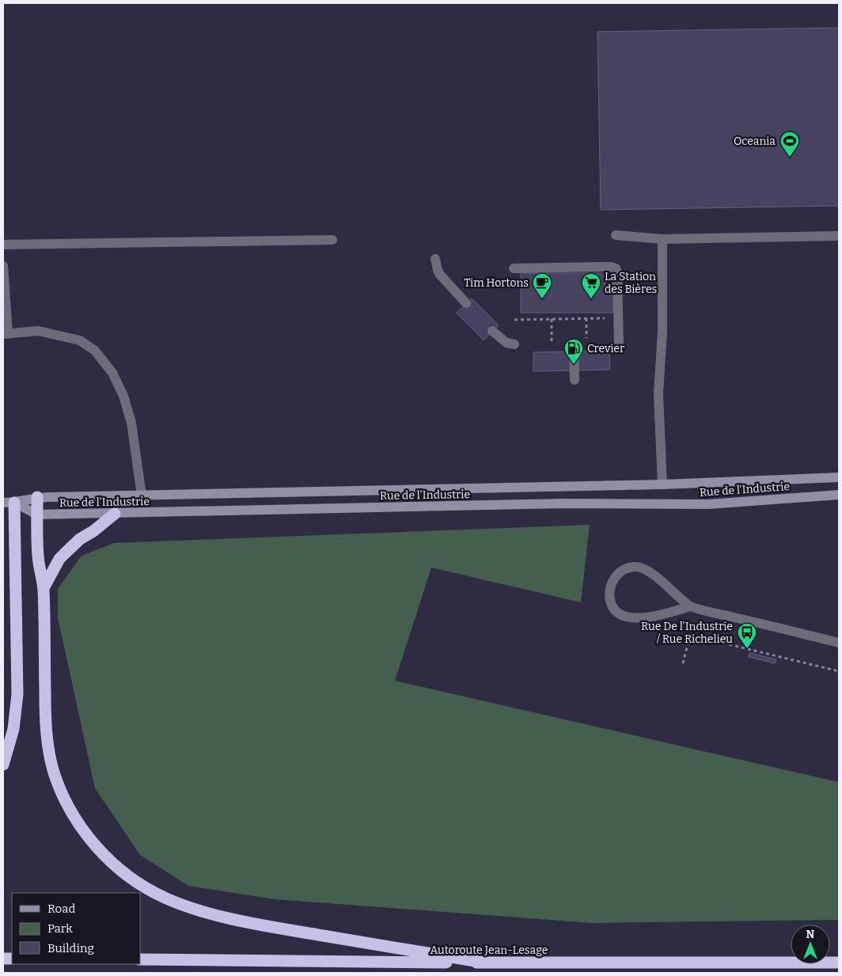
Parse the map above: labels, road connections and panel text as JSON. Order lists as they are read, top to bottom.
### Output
{
  "streets": {
    "highway": ["Autoroute Jean-Lesage"],
    "street": ["Rue de l'Industrie"]
  },
  "places": {
    "sports": ["Oceania"],
    "cafe": ["Tim Hortons"],
    "supermarket": ["La Station des Bières"],
    "fuel station": ["Crevier"],
    "bus stop": ["Rue De l'Industrie / Rue Richelieu"]
  },
  "legend": ["Road", "Park", "Building"],
  "north": "top"
}
